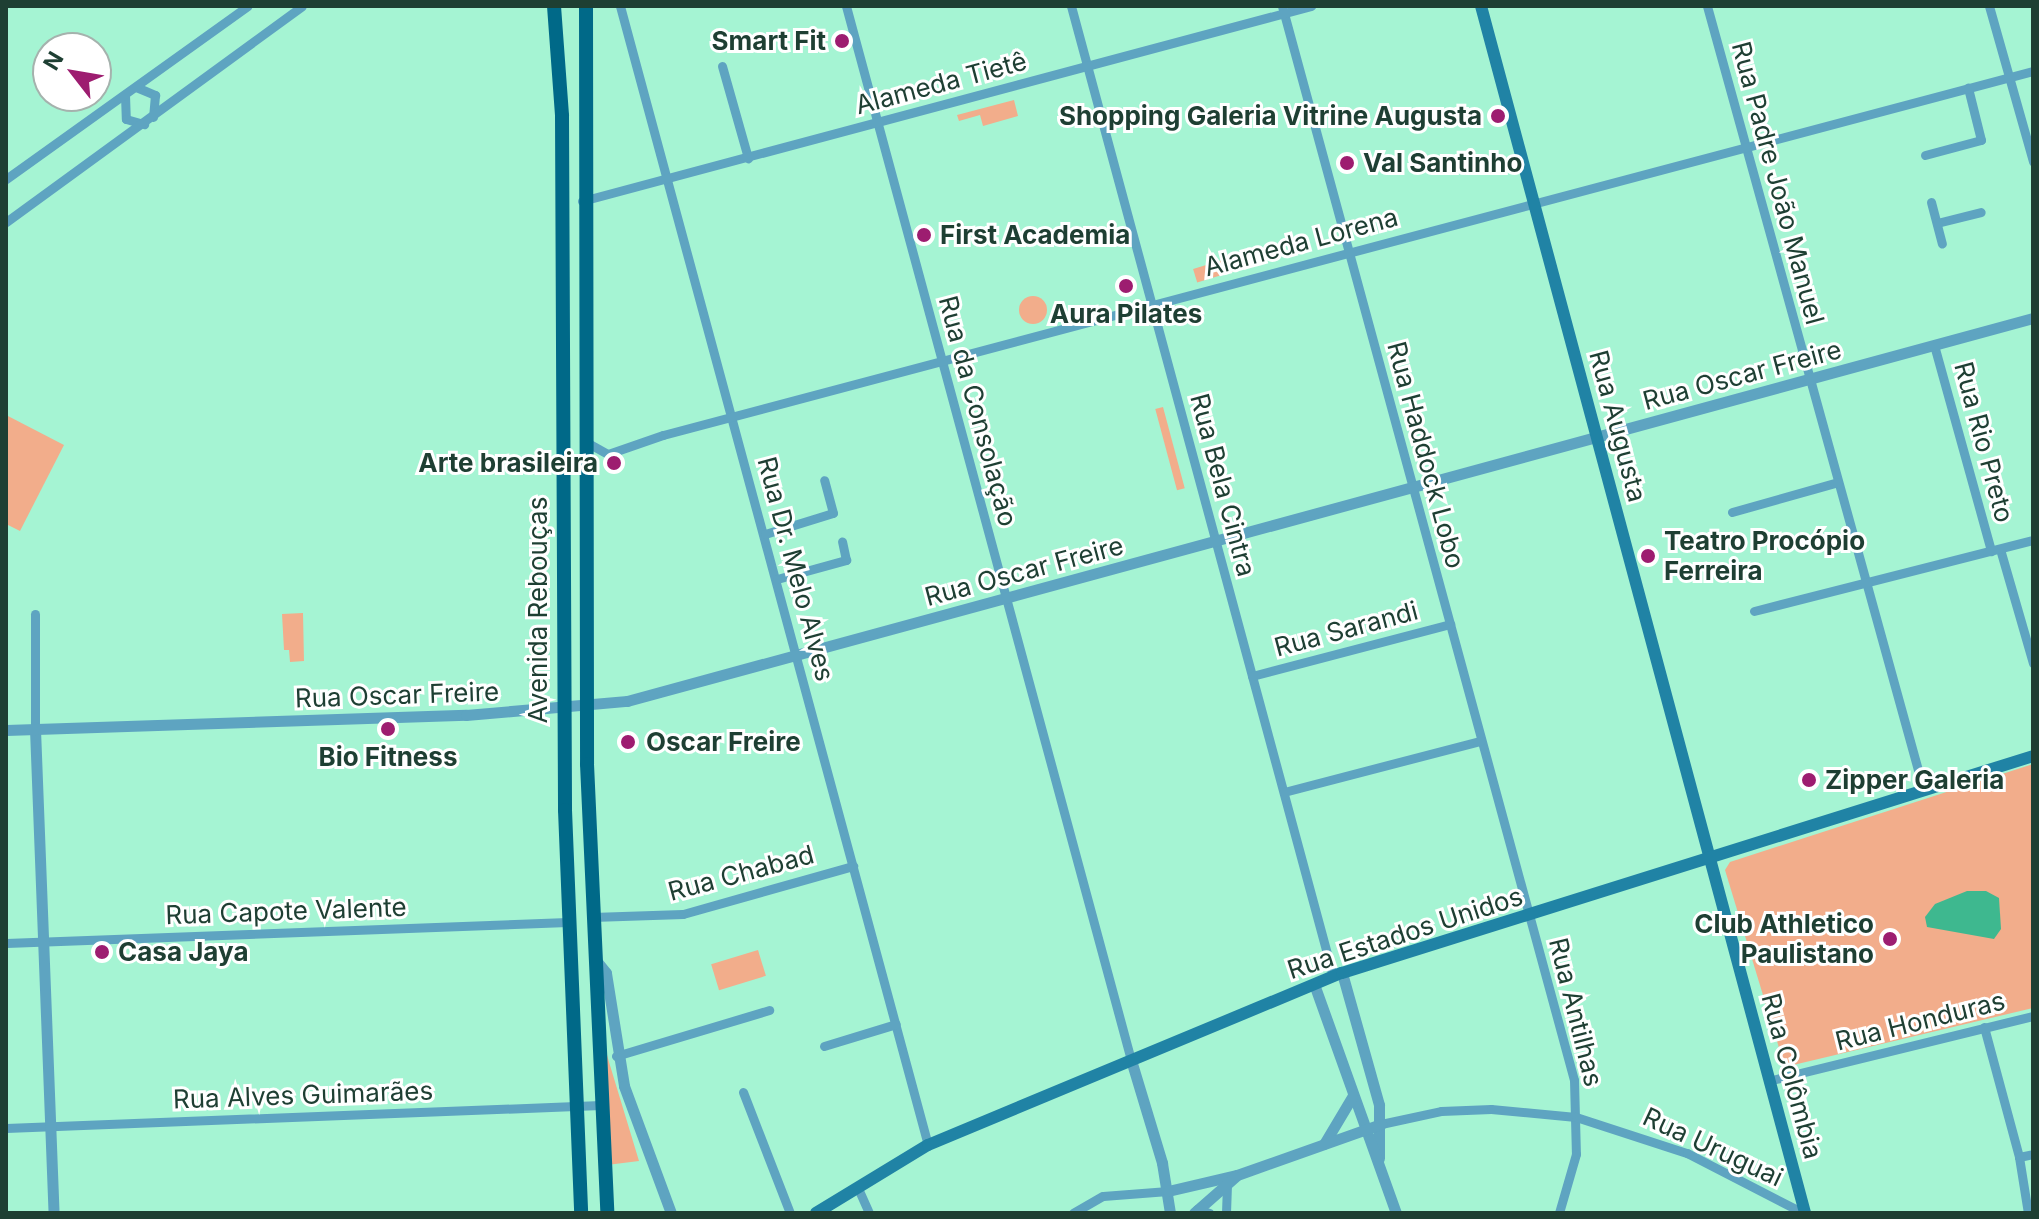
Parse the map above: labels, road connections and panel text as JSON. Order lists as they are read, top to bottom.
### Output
{
  "streets": {
    "main road": [
      "Rua Augusta",
      "Avenida Rebouças",
      "Rua Estados Unidos",
      "Rua Colômbia"
    ],
    "street": [
      "Alameda Tietê",
      "Rua Padre João Manuel",
      "Alameda Lorena",
      "Rua Oscar Freire",
      "Rua da Consolação",
      "Rua Rio Preto",
      "Rua Haddock Lobo",
      "Rua Bela Cintra",
      "Rua Dr. Melo Alves",
      "Rua Sarandi",
      "Rua Chabad",
      "Rua Capote Valente",
      "Rua Antilhas",
      "Rua Honduras",
      "Rua Alves Guimarães",
      "Rua Uruguai"
    ]
  },
  "crossings": [
    ["Alameda Tietê", "Rua da Consolação"],
    ["Alameda Tietê", "Rua Haddock Lobo"],
    ["Alameda Tietê", "Rua Bela Cintra"],
    ["Alameda Tietê", "Rua Dr. Melo Alves"],
    ["Alameda Tietê", "Avenida Rebouças"],
    ["Rua Padre João Manuel", "Alameda Lorena"],
    ["Rua Padre João Manuel", "Rua Oscar Freire"],
    ["Rua Padre João Manuel", "Rua Estados Unidos"],
    ["Alameda Lorena", "Rua da Consolação"],
    ["Alameda Lorena", "Rua Augusta"],
    ["Alameda Lorena", "Rua Haddock Lobo"],
    ["Alameda Lorena", "Rua Bela Cintra"],
    ["Alameda Lorena", "Rua Dr. Melo Alves"],
    ["Alameda Lorena", "Avenida Rebouças"],
    ["Rua Oscar Freire", "Rua da Consolação"],
    ["Rua Oscar Freire", "Rua Augusta"],
    ["Rua Oscar Freire", "Rua Rio Preto"],
    ["Rua Oscar Freire", "Rua Haddock Lobo"],
    ["Rua Oscar Freire", "Rua Bela Cintra"],
    ["Rua Oscar Freire", "Rua Dr. Melo Alves"],
    ["Rua Oscar Freire", "Avenida Rebouças"],
    ["Rua da Consolação", "Rua Estados Unidos"],
    ["Rua Augusta", "Rua Estados Unidos"],
    ["Rua Augusta", "Rua Colômbia"],
    ["Rua Haddock Lobo", "Rua Sarandi"],
    ["Rua Haddock Lobo", "Rua Estados Unidos"],
    ["Rua Haddock Lobo", "Rua Antilhas"],
    ["Rua Bela Cintra", "Rua Sarandi"],
    ["Rua Bela Cintra", "Rua Estados Unidos"],
    ["Rua Dr. Melo Alves", "Rua Chabad"],
    ["Rua Dr. Melo Alves", "Rua Estados Unidos"],
    ["Avenida Rebouças", "Rua Chabad"],
    ["Avenida Rebouças", "Rua Capote Valente"],
    ["Avenida Rebouças", "Rua Alves Guimarães"],
    ["Rua Estados Unidos", "Rua Antilhas"],
    ["Rua Estados Unidos", "Rua Colômbia"],
    ["Rua Antilhas", "Rua Uruguai"],
    ["Rua Honduras", "Rua Colômbia"],
    ["Rua Colômbia", "Rua Uruguai"]
  ],
  "places": [
    "Smart Fit",
    "Shopping Galeria Vitrine Augusta",
    "Val Santinho",
    "First Academia",
    "Aura Pilates",
    "Arte brasileira",
    "Teatro Procópio Ferreira",
    "Bio Fitness",
    "Oscar Freire",
    "Zipper Galeria",
    "Club Athletico Paulistano",
    "Casa Jaya"
  ],
  "north": "top left"
}
